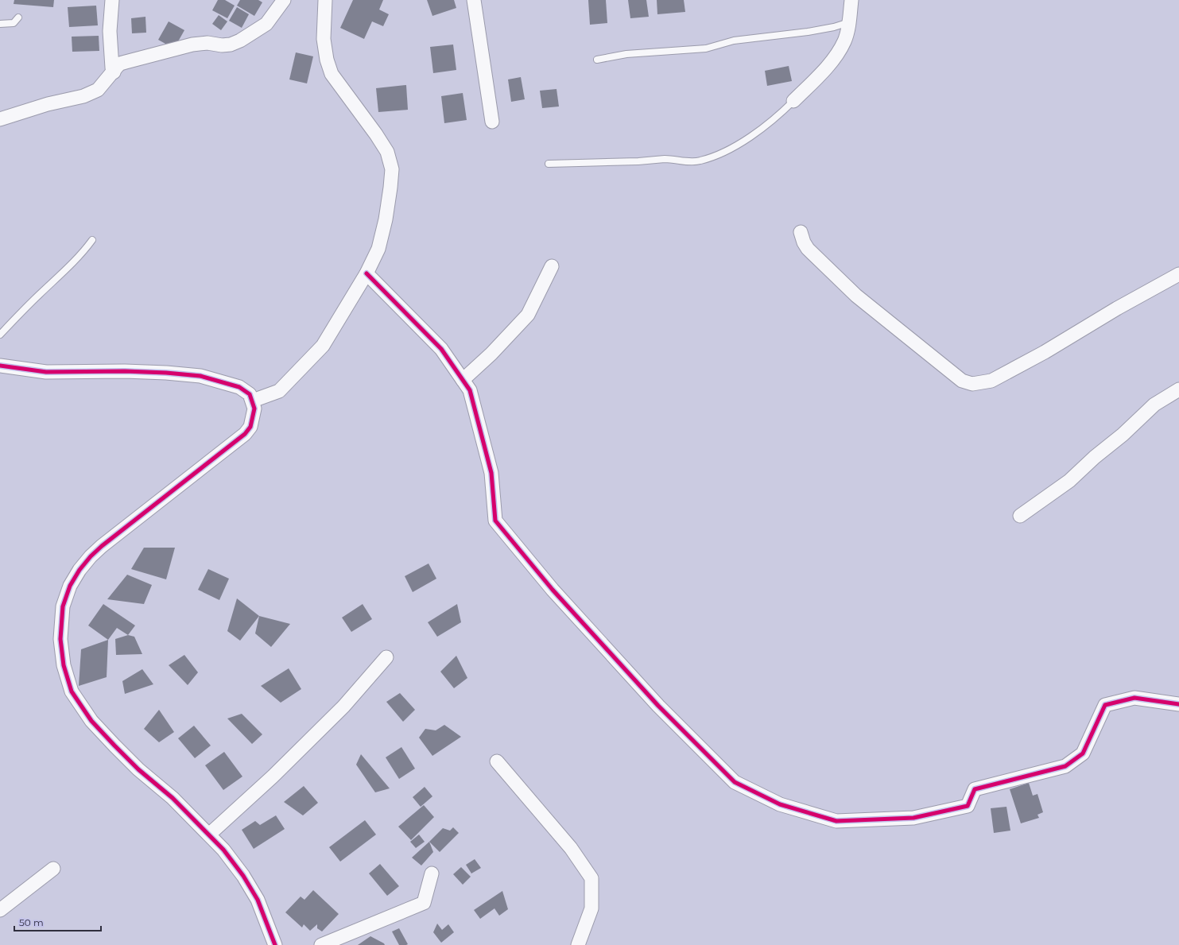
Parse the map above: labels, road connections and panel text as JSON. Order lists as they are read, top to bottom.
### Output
{
  "scale_bar": "50 m"
}
